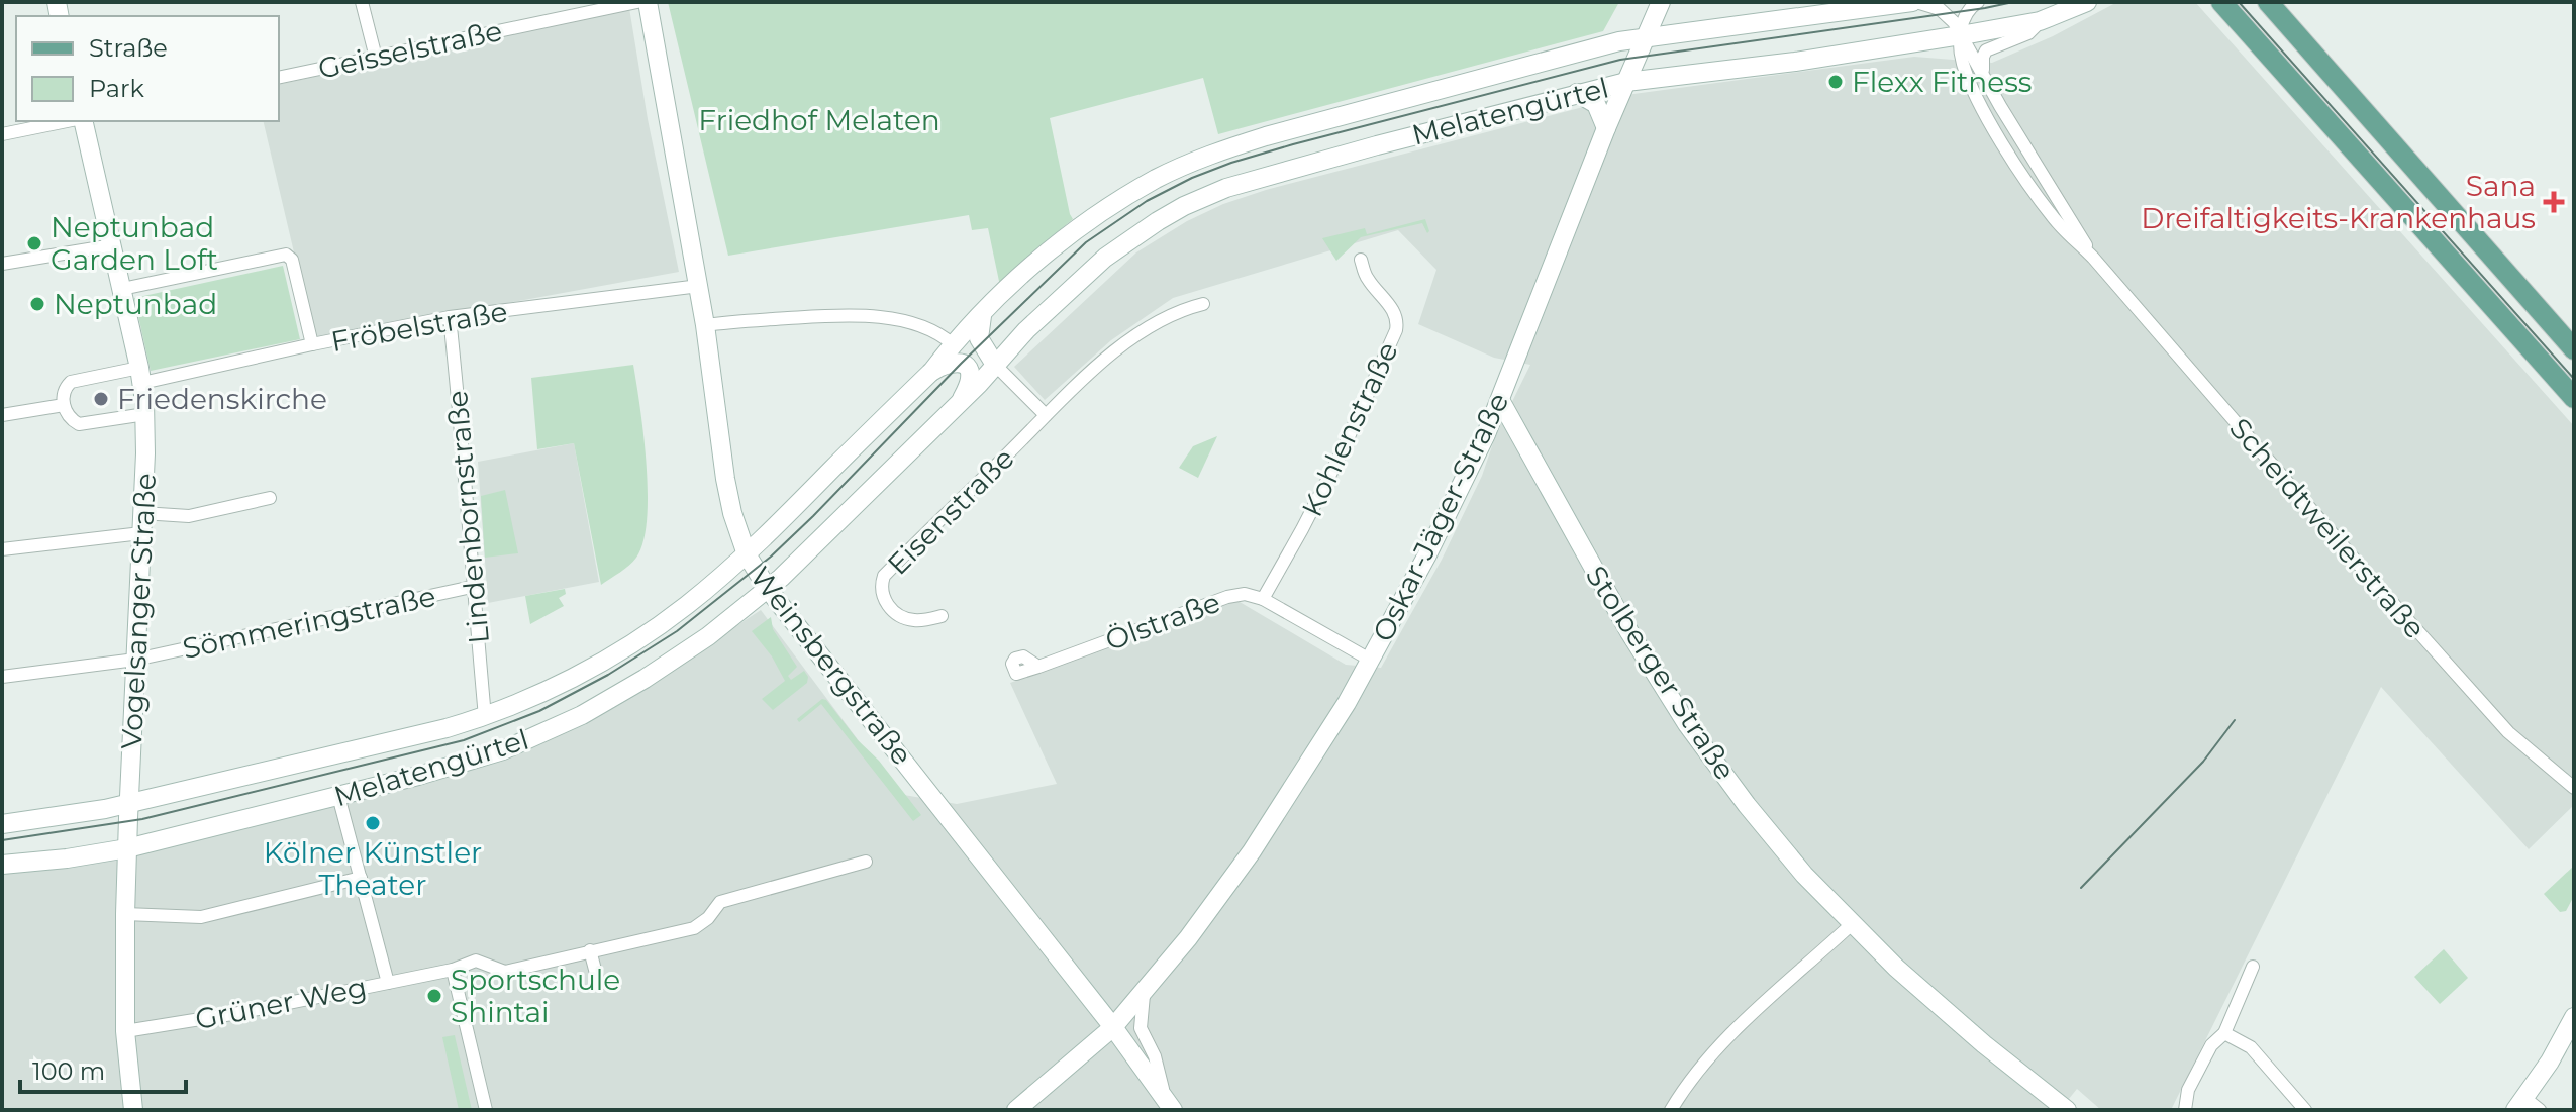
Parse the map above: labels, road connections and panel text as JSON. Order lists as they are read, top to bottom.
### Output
{
  "streets": {
    "main road": [
      "Melatengürtel",
      "Oskar-Jäger-Straße",
      "Vogelsanger Straße",
      "Weinsbergstraße",
      "Stolberger Straße"
    ],
    "street": [
      "Geisselstraße",
      "Fröbelstraße",
      "Kohlenstraße",
      "Eisenstraße",
      "Lindenbornstraße",
      "Scheidtweilerstraße",
      "Ölstraße",
      "Sömmeringstraße",
      "Grüner Weg"
    ]
  },
  "crossings": [
    ["Melatengürtel", "Lindenbornstraße"],
    ["Melatengürtel", "Oskar-Jäger-Straße"],
    ["Melatengürtel", "Scheidtweilerstraße"],
    ["Melatengürtel", "Vogelsanger Straße"],
    ["Melatengürtel", "Weinsbergstraße"],
    ["Melatengürtel", "Grüner Weg"],
    ["Fröbelstraße", "Lindenbornstraße"],
    ["Fröbelstraße", "Vogelsanger Straße"],
    ["Fröbelstraße", "Weinsbergstraße"],
    ["Kohlenstraße", "Ölstraße"],
    ["Lindenbornstraße", "Sömmeringstraße"],
    ["Oskar-Jäger-Straße", "Ölstraße"],
    ["Oskar-Jäger-Straße", "Weinsbergstraße"],
    ["Oskar-Jäger-Straße", "Stolberger Straße"],
    ["Vogelsanger Straße", "Sömmeringstraße"],
    ["Vogelsanger Straße", "Grüner Weg"]
  ],
  "parks": ["Friedhof Melaten"],
  "places": {
    "other": [
      "Flexx Fitness",
      "Neptunbad Garden Loft",
      "Neptunbad",
      "Friedenskirche",
      "Kölner Künstler Theater",
      "Sportschule Shintai"
    ],
    "health": ["Sana Dreifaltigkeits-Krankenhaus"]
  },
  "legend": ["Straße", "Park"],
  "scale_bar": "100 m"
}
